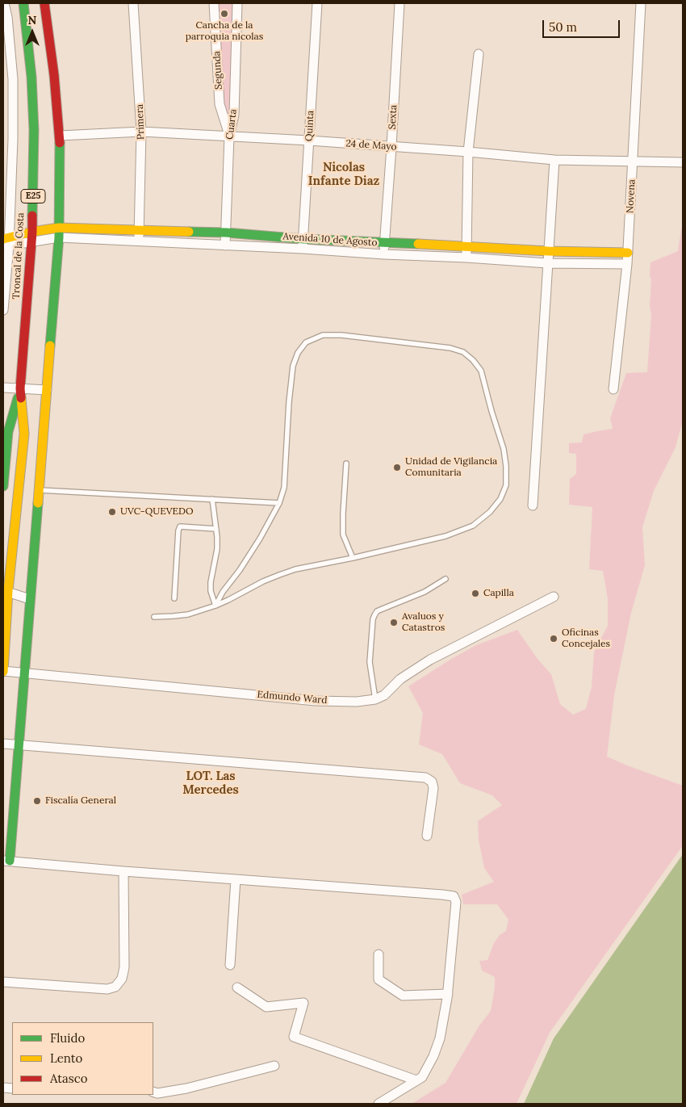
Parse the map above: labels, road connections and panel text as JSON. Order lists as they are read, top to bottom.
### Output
{
  "streets": {
    "main road": ["E25", "Avenida 10 de Agosto", "Troncal de la Costa"],
    "street": [
      "Segunda",
      "Sexta",
      "Primera",
      "Cuarta",
      "Quinta",
      "24 de Mayo",
      "Novena",
      "Edmundo Ward"
    ]
  },
  "crossings": [
    ["Segunda", "Cuarta"],
    ["Segunda", "24 de Mayo"],
    ["Sexta", "24 de Mayo"],
    ["Sexta", "Avenida 10 de Agosto"],
    ["Primera", "24 de Mayo"],
    ["Primera", "Avenida 10 de Agosto"],
    ["Cuarta", "24 de Mayo"],
    ["Cuarta", "Avenida 10 de Agosto"],
    ["Quinta", "24 de Mayo"],
    ["Quinta", "Avenida 10 de Agosto"],
    ["24 de Mayo", "Novena"],
    ["Novena", "Avenida 10 de Agosto"],
    ["Avenida 10 de Agosto", "Troncal de la Costa"],
    ["Troncal de la Costa", "Edmundo Ward"]
  ],
  "districts": ["Nicolas Infante Diaz", "LOT. Las Mercedes"],
  "places": [
    "Cancha de la parroquia nicolas",
    "Unidad de Vigilancia Comunitaria",
    "UVC-QUEVEDO",
    "Capilla",
    "Avaluos y Catastros",
    "Oficinas Concejales",
    "Fiscalía General"
  ],
  "legend": ["Fluido", "Lento", "Atasco"],
  "scale_bar": "50 m",
  "north": "top"
}
